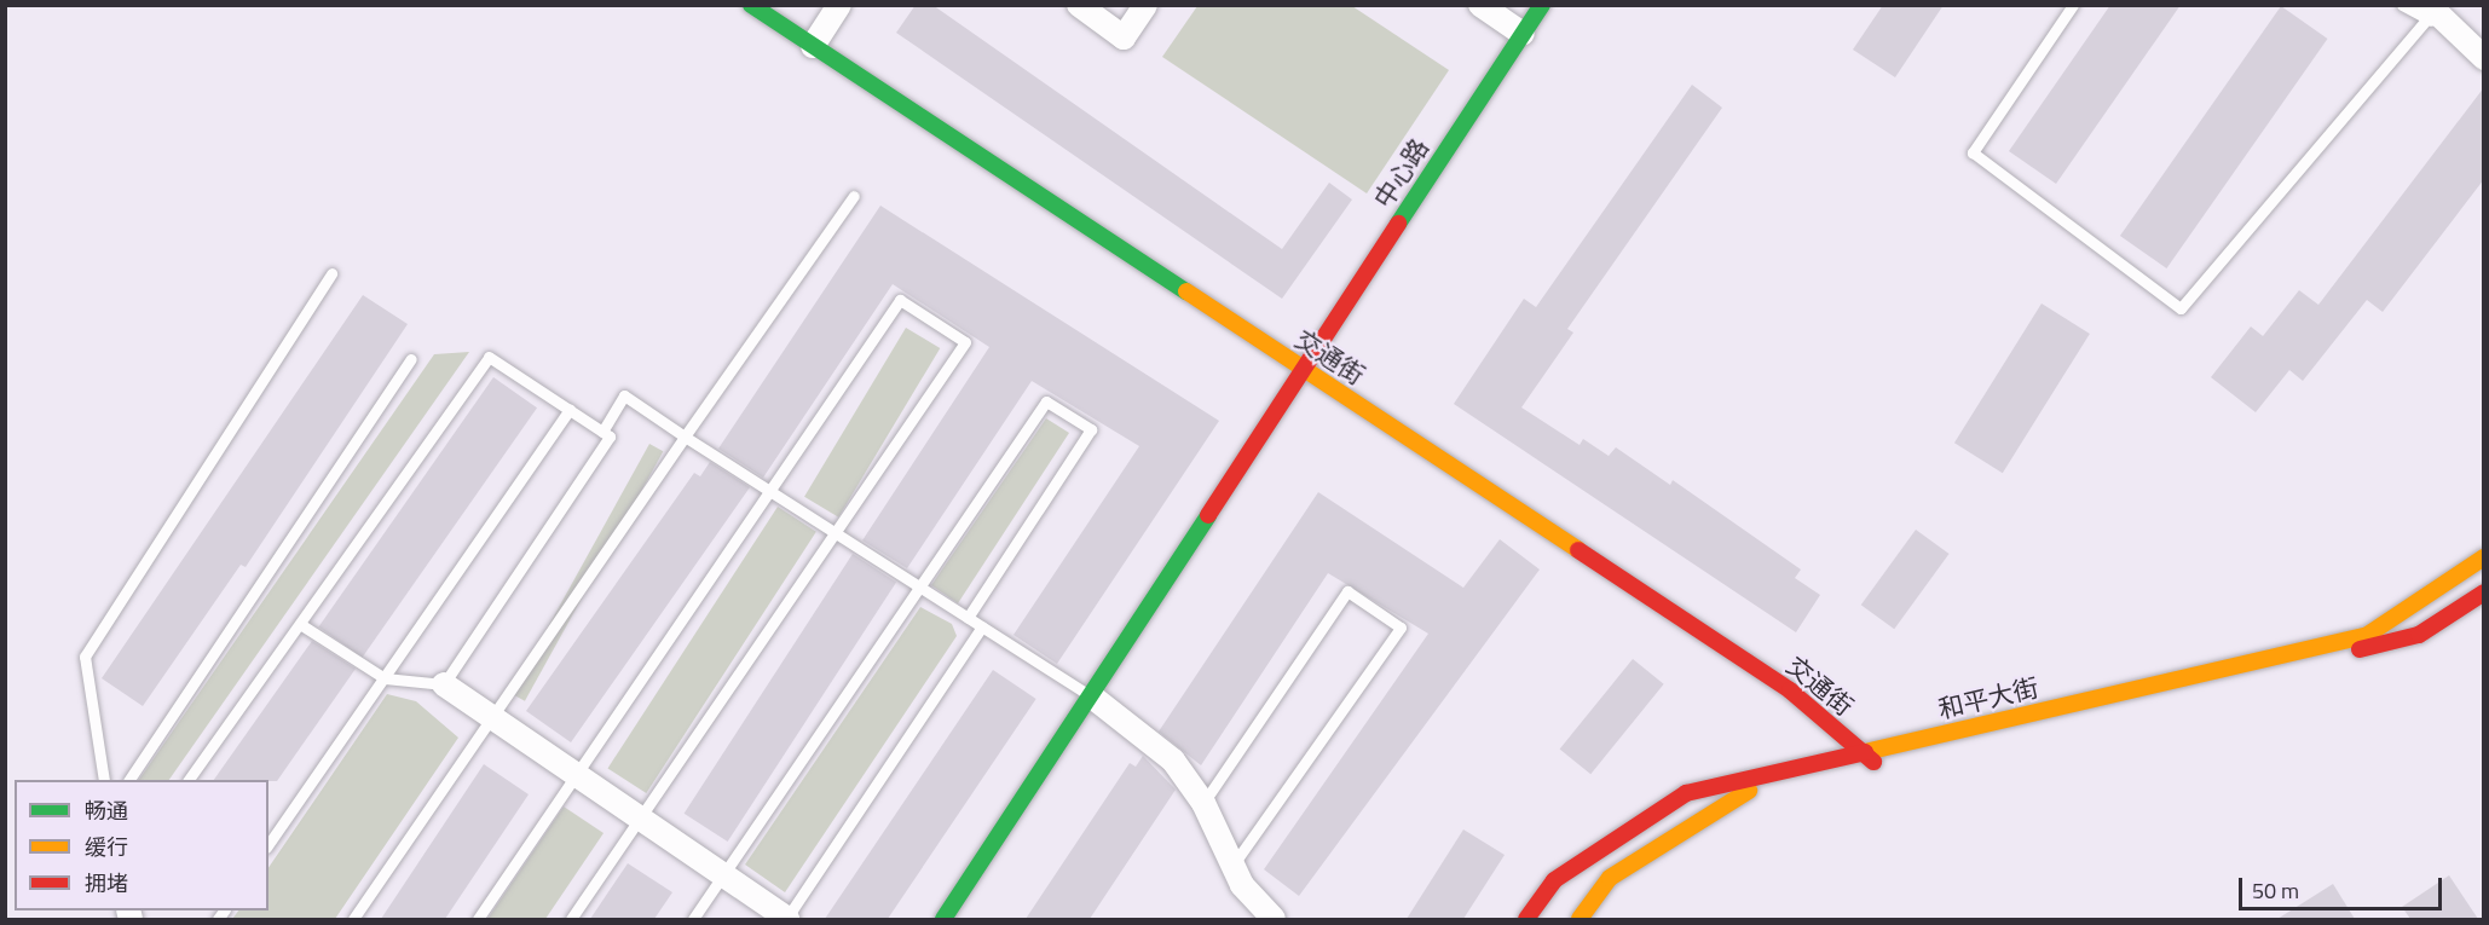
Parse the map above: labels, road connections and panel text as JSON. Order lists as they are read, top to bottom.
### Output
{
  "streets": {
    "street": ["中心路", "交通街", "和平大街"]
  },
  "crossings": [
    ["中心路", "交通街"],
    ["交通街", "和平大街"]
  ],
  "legend": ["畅通", "缓行", "拥堵"],
  "scale_bar": "50 m"
}
